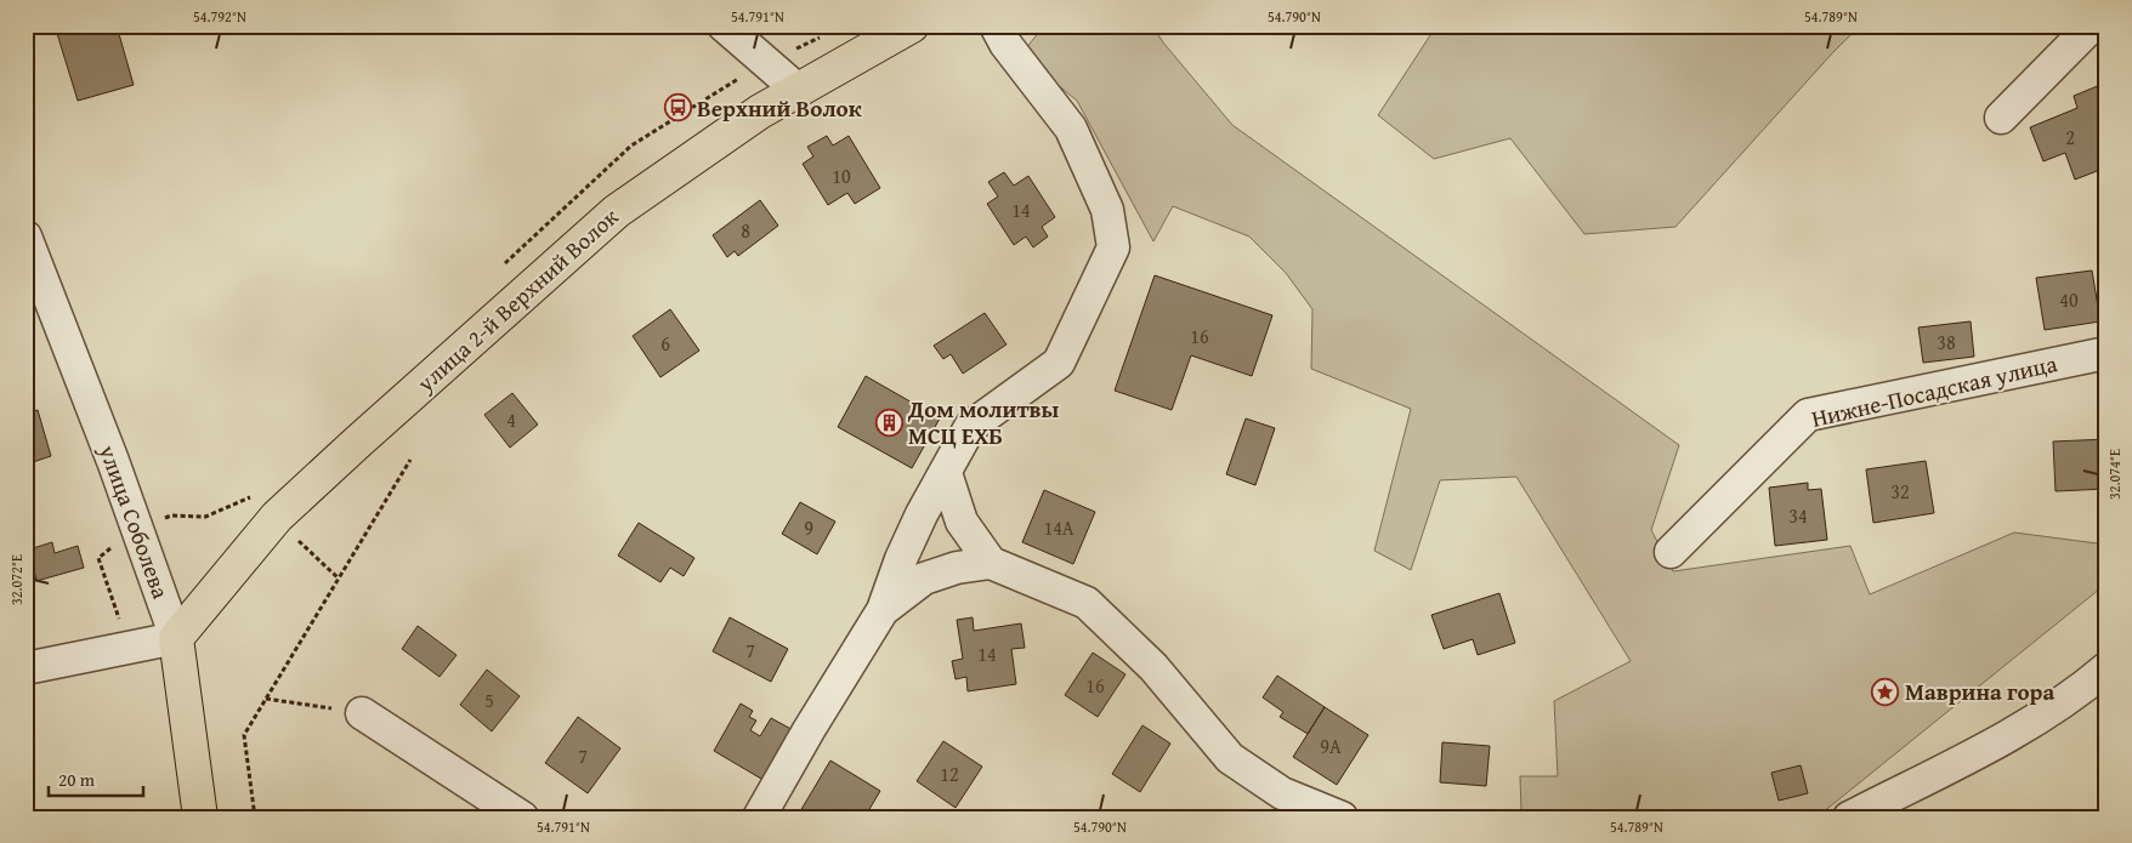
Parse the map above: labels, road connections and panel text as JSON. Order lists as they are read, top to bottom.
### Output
{
  "streets": {
    "main road": ["улица 2-й Верхний Волок", "улица Соболева"],
    "street": ["Нижне-Посадская улица"]
  },
  "crossings": [
    ["улица 2-й Верхний Волок", "улица Соболева"]
  ],
  "places": {
    "bus stop": ["Верхний Волок"],
    "building": ["Дом молитвы МСЦ ЕХБ"],
    "place": ["Маврина гора"]
  },
  "house_numbers": [
    "2",
    "10",
    "14",
    "8",
    "40",
    "16",
    "38",
    "6",
    "4",
    "32",
    "34",
    "9",
    "14А",
    "7",
    "14",
    "16",
    "5",
    "9А",
    "7",
    "12"
  ],
  "scale_bar": "20 m",
  "coordinates": [
    "54.792°N",
    "54.791°N",
    "54.790°N",
    "54.789°N",
    "32.074°E",
    "32.072°E"
  ]
}
